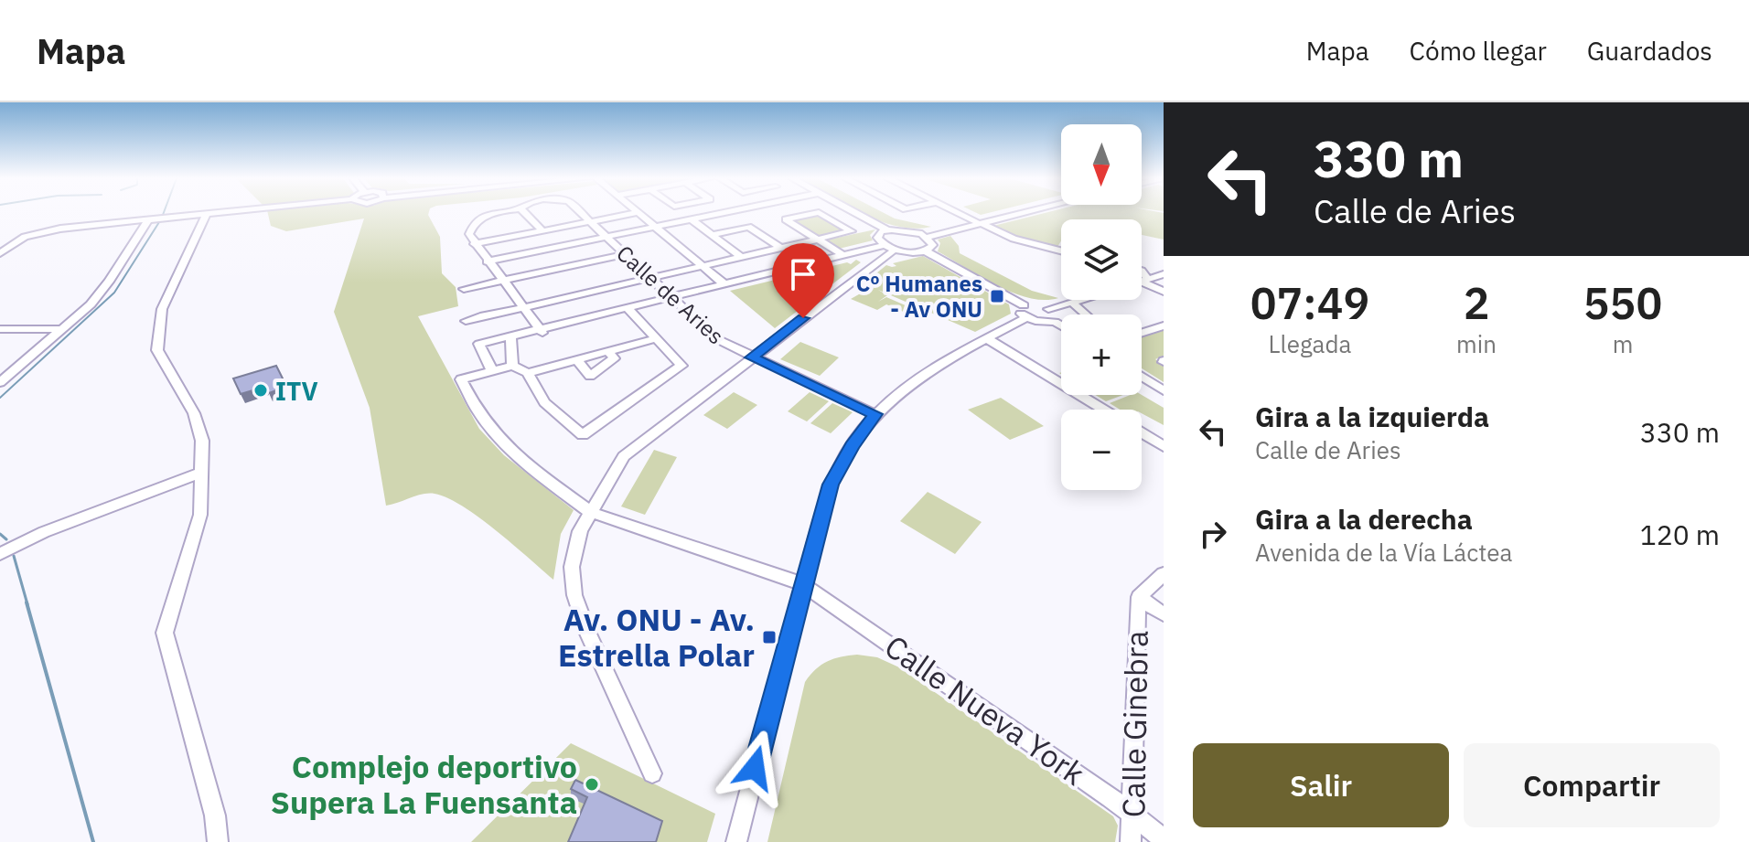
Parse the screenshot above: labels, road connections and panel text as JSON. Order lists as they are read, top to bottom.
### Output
{
  "streets": {
    "street": ["Calle de Aries", "Calle Nueva York", "Calle Ginebra"]
  },
  "crossings": [
    ["Calle Nueva York", "Calle Ginebra"]
  ],
  "places": {
    "transit": ["Cº Humanes - Av ONU", "Av. ONU - Av. Estrella Polar"],
    "other": ["ITV", "Complejo deportivo Supera La Fuensanta"]
  },
  "north": "bottom",
  "page": {
    "header": "Mapa",
    "nav": ["Mapa", "Cómo llegar", "Guardados"],
    "turn": ["330 m", "Calle de Aries"],
    "map_buttons": ["+", "−"],
    "eta": [
      "07:49",
      "Llegada",
      "2",
      "min",
      "550",
      "m"
    ],
    "list": [
      {
        "name": "Gira a la izquierda",
        "note": "Calle de Aries",
        "value": "330 m"
      },
      {
        "name": "Gira a la derecha",
        "note": "Avenida de la Vía Láctea",
        "value": "120 m"
      }
    ],
    "buttons": ["Salir", "Compartir"]
  }
}
